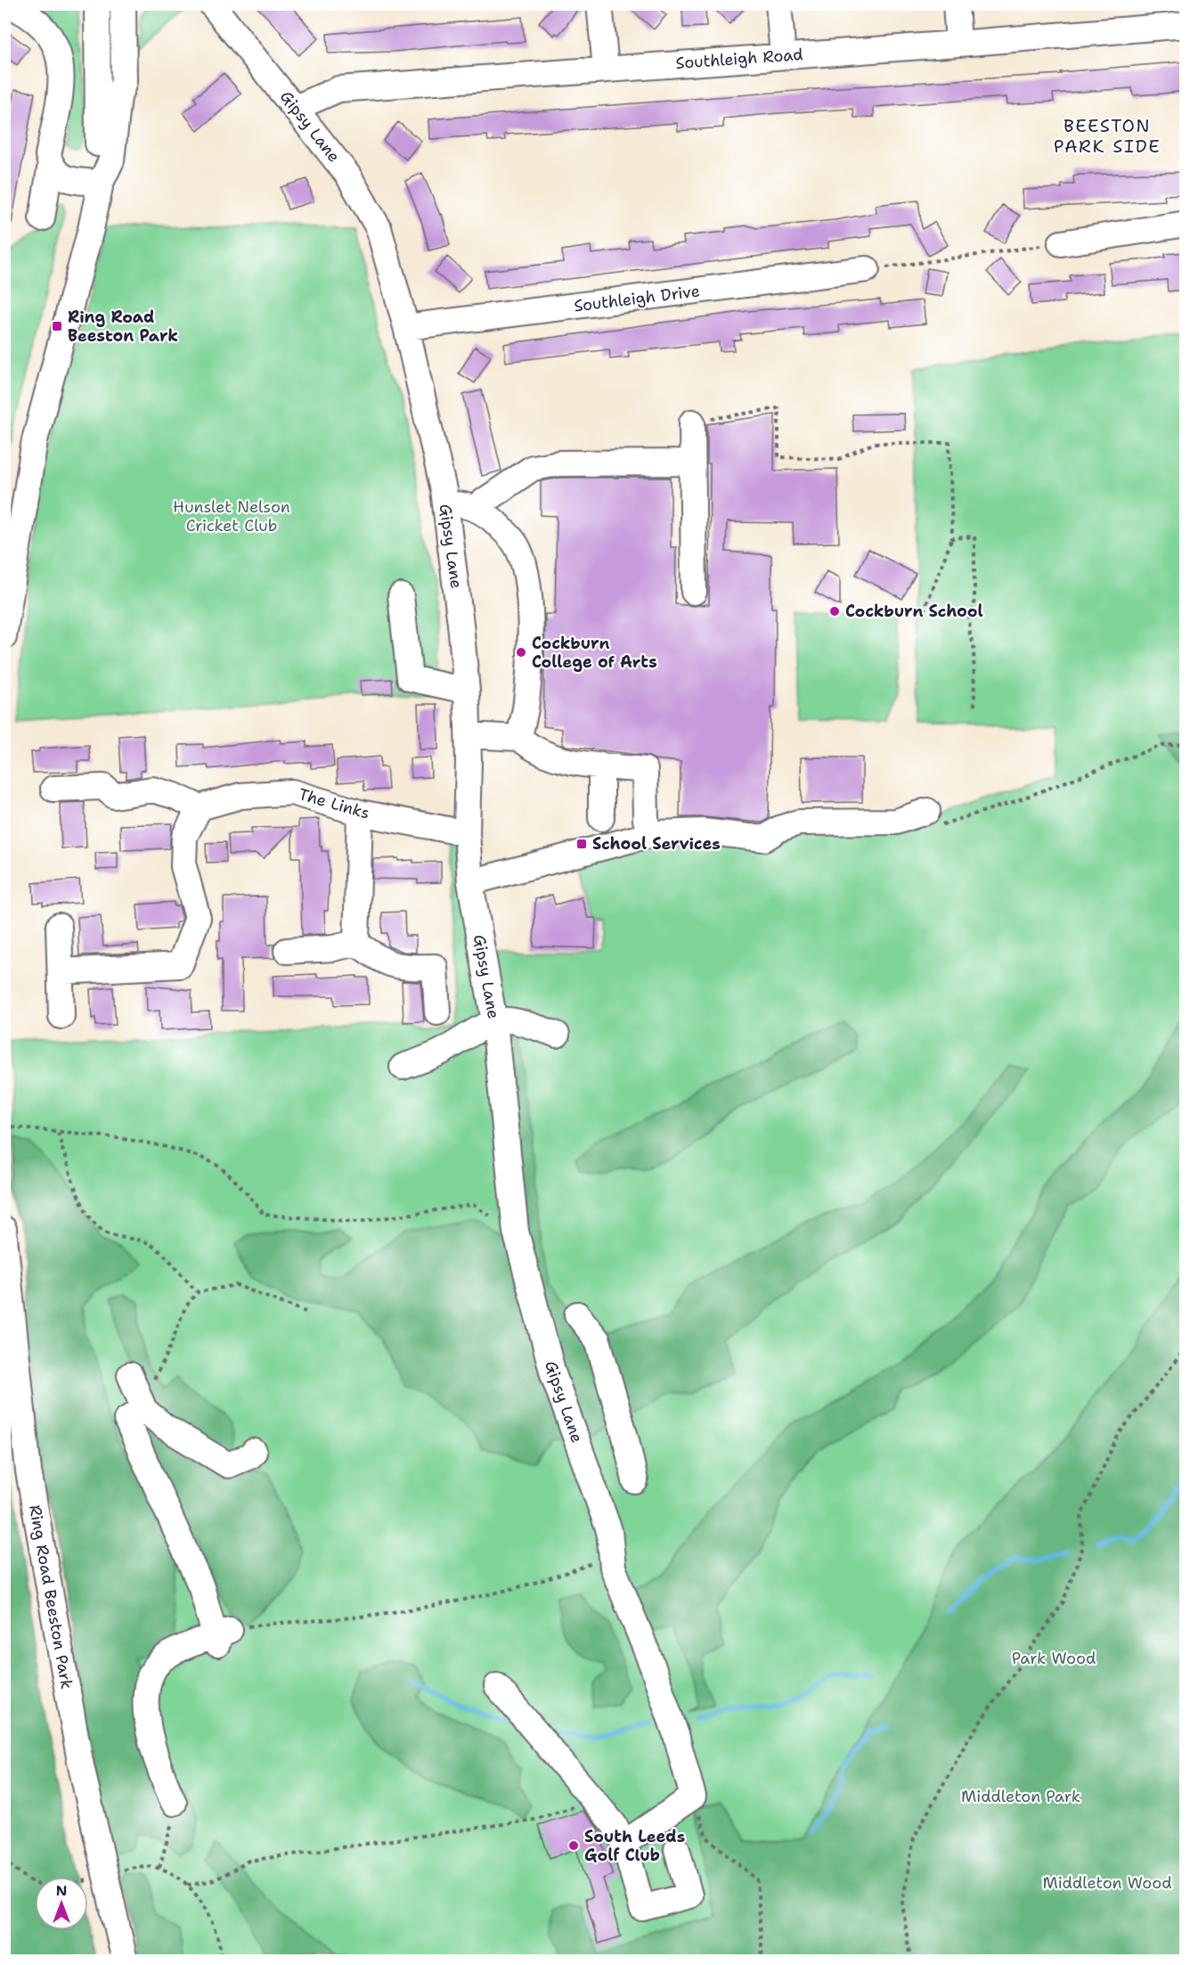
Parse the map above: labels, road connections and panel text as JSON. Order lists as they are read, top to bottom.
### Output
{
  "streets": {
    "street": [
      "Southleigh Road",
      "Gipsy Lane",
      "Southleigh Drive",
      "The Links",
      "Ring Road Beeston Park"
    ]
  },
  "crossings": [
    ["Southleigh Road", "Gipsy Lane"],
    ["Gipsy Lane", "Southleigh Drive"],
    ["Gipsy Lane", "The Links"]
  ],
  "districts": ["BEESTON PARK SIDE"],
  "parks": [
    "Hunslet Nelson Cricket Club",
    "Park Wood",
    "Middleton Park",
    "Middleton Wood"
  ],
  "places": {
    "transit": ["Ring Road Beeston Park", "School Services"],
    "other": ["Cockburn School", "Cockburn College of Arts", "South Leeds Golf Club"]
  },
  "north": "top"
}
